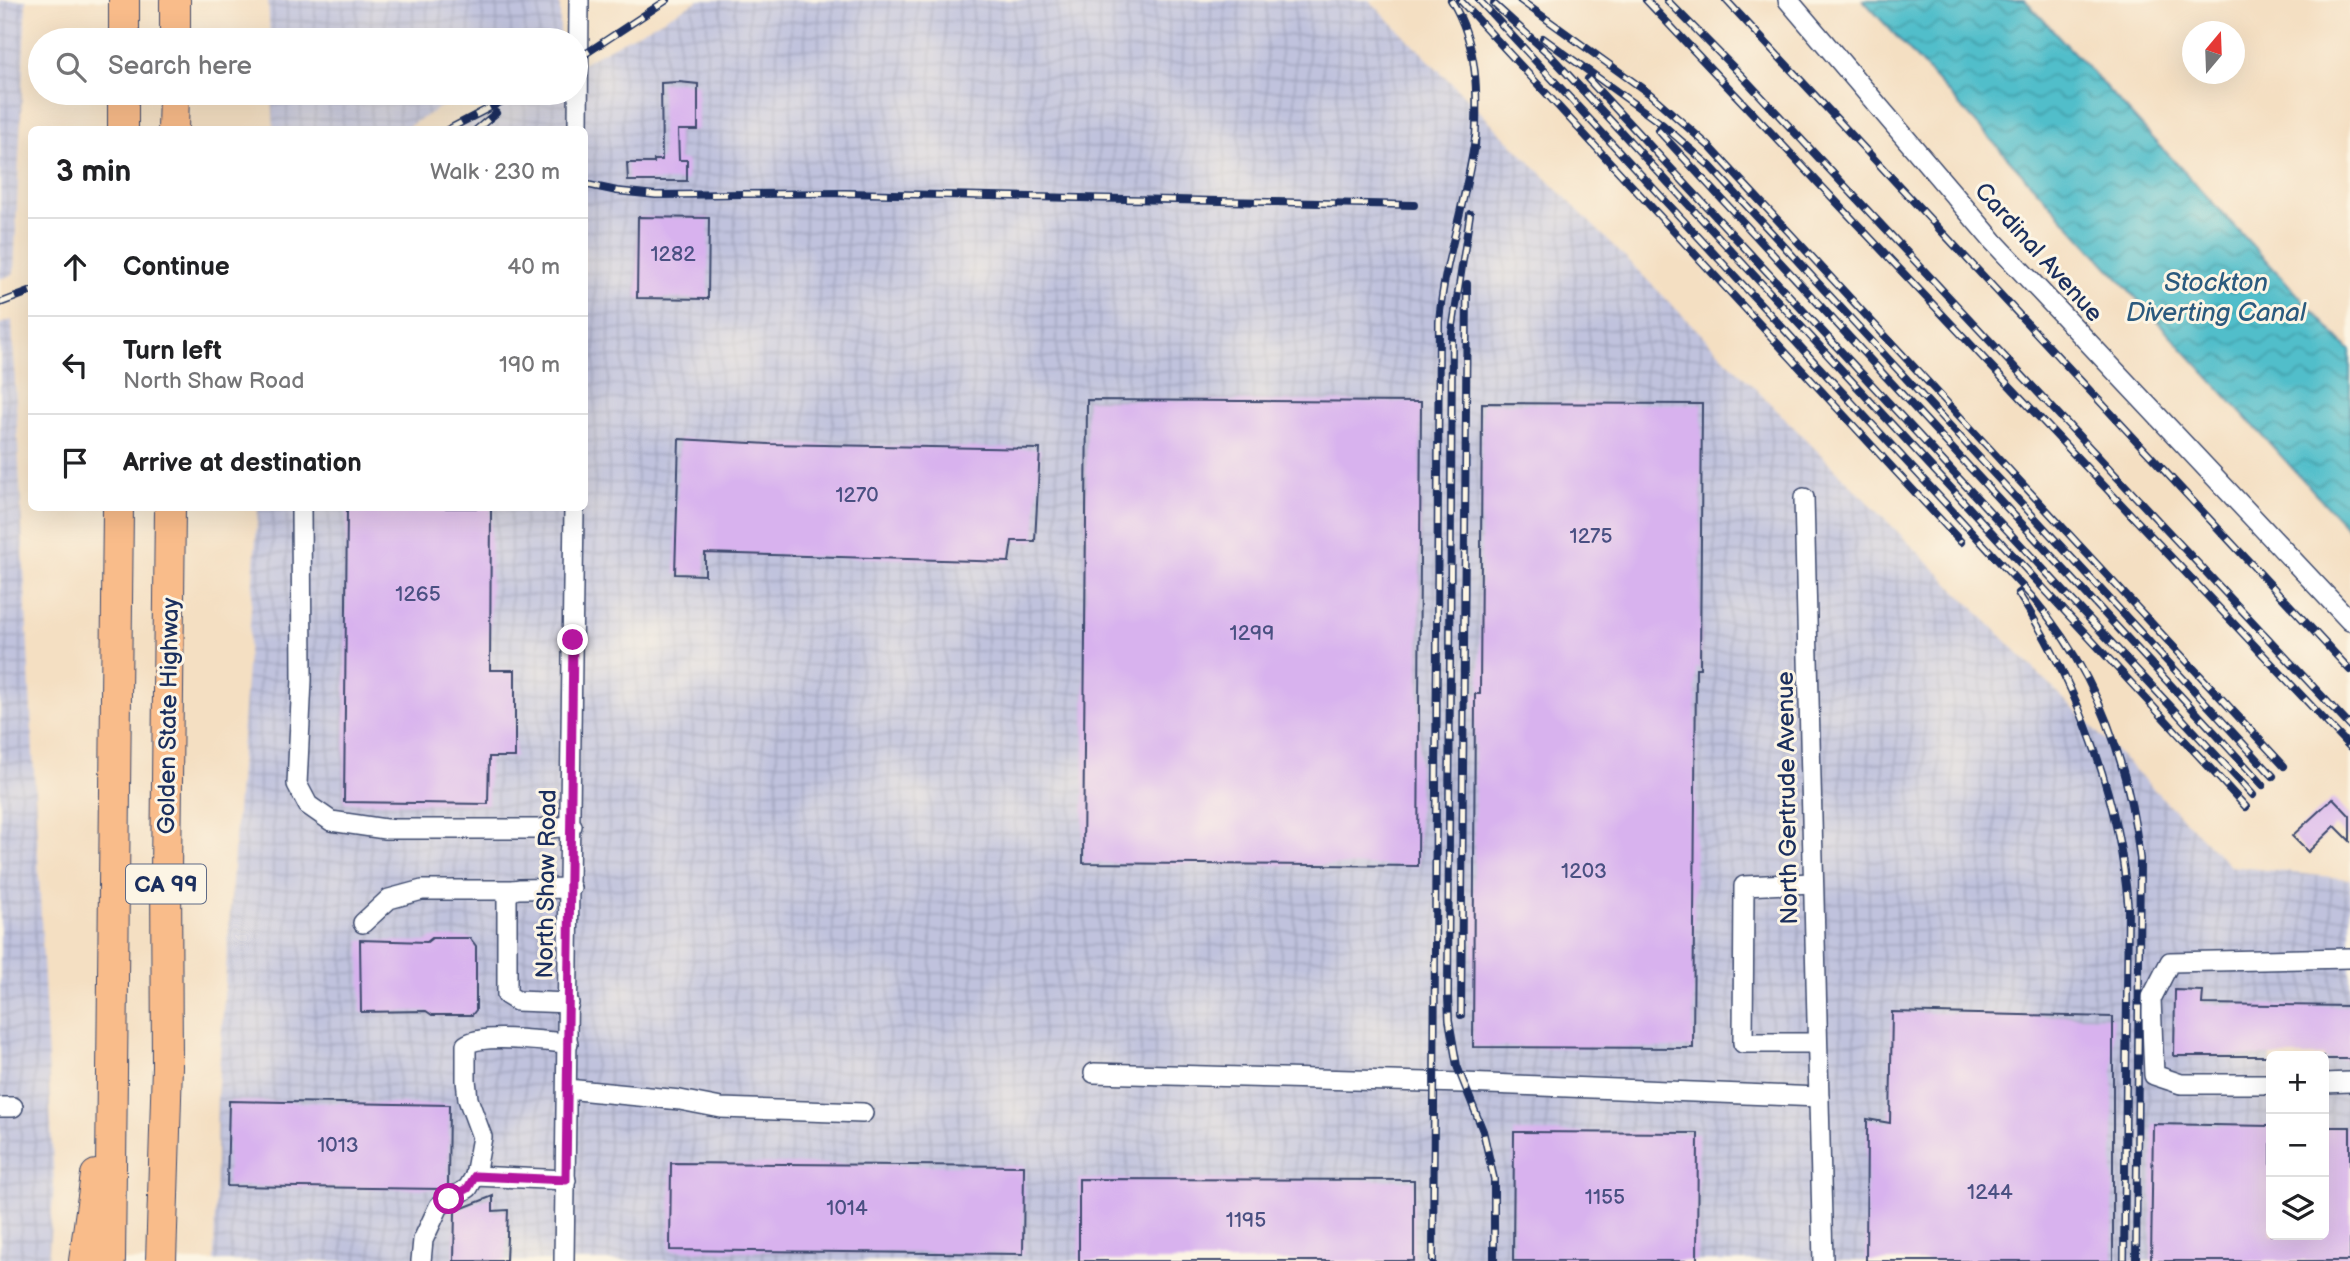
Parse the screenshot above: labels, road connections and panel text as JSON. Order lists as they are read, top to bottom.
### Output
{
  "streets": {
    "highway": ["Golden State Highway", "CA 99"],
    "street": ["Cardinal Avenue", "North Gertrude Avenue", "North Shaw Road"]
  },
  "water": ["Stockton Diverting Canal"],
  "house_numbers": [
    "1282",
    "1270",
    "1275",
    "1265",
    "1299",
    "1203",
    "1013",
    "1244",
    "1155",
    "1014",
    "1195"
  ],
  "north": "top",
  "page": {
    "search": "Search here",
    "heading": ["3 min", "Walk · 230 m"],
    "list": [
      ["Continue", "40 m"],
      ["Turn left", "North Shaw Road", "190 m"],
      "Arrive at destination"
    ],
    "map_buttons": ["+", "−"]
  }
}
